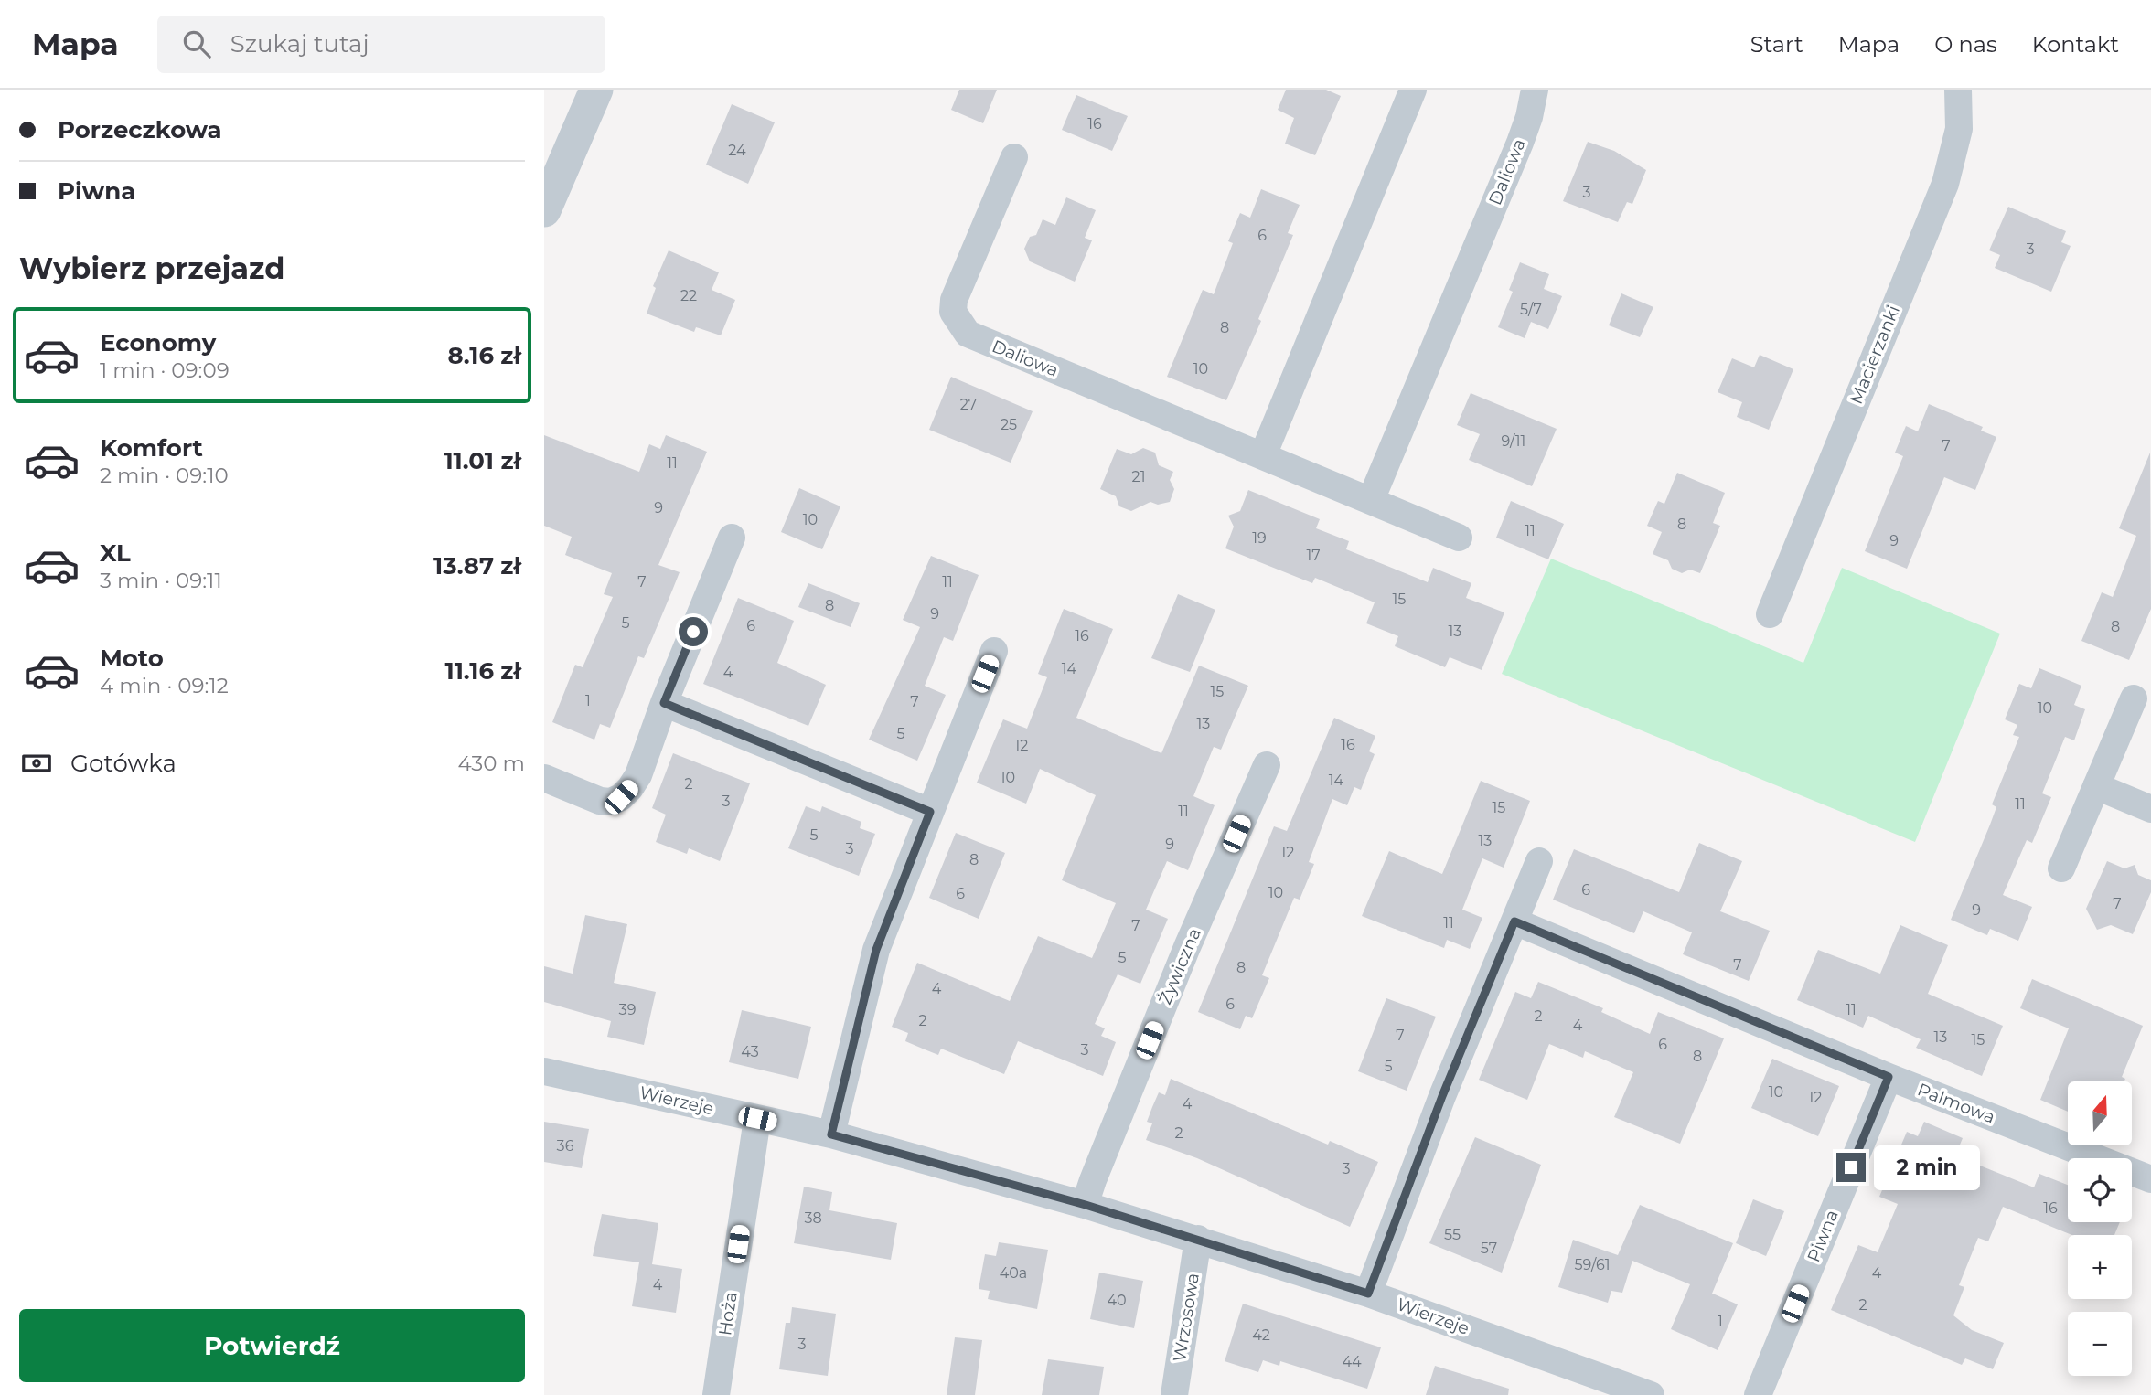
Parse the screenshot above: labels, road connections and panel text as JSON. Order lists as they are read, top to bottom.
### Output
{
  "streets": {
    "street": [
      "Daliowa",
      "Macierzanki",
      "Żywiczna",
      "Wierzeje",
      "Palmowa",
      "Piwna",
      "Hoża",
      "Wrzosowa"
    ]
  },
  "crossings": [
    ["Żywiczna", "Wierzeje"],
    ["Wierzeje", "Hoża"],
    ["Wierzeje", "Wrzosowa"],
    ["Palmowa", "Piwna"]
  ],
  "house_numbers": [
    "16",
    "24",
    "3",
    "6",
    "3",
    "22",
    "5/7",
    "8",
    "10",
    "27",
    "25",
    "9/11",
    "7",
    "11",
    "21",
    "9",
    "10",
    "8",
    "11",
    "19",
    "9",
    "17",
    "7",
    "11",
    "15",
    "8",
    "9",
    "5",
    "6",
    "8",
    "13",
    "16",
    "14",
    "4",
    "15",
    "1",
    "7",
    "10",
    "13",
    "5",
    "16",
    "12",
    "10",
    "14",
    "2",
    "3",
    "11",
    "15",
    "11",
    "5",
    "13",
    "9",
    "3",
    "12",
    "8",
    "6",
    "10",
    "6",
    "7",
    "9",
    "11",
    "7",
    "5",
    "7",
    "8",
    "4",
    "6",
    "39",
    "11",
    "2",
    "2",
    "4",
    "7",
    "13",
    "15",
    "6",
    "3",
    "43",
    "8",
    "5",
    "10",
    "12",
    "4",
    "2",
    "36",
    "3",
    "16",
    "38",
    "55",
    "57",
    "59/61",
    "40a",
    "4",
    "4",
    "40",
    "2",
    "1",
    "42",
    "3",
    "44"
  ],
  "north": "top",
  "page": {
    "header": "Mapa",
    "search": "Szukaj tutaj",
    "nav": [
      "Start",
      "Mapa",
      "O nas",
      "Kontakt"
    ],
    "banner": ["Porzeczkowa", "Piwna"],
    "heading": "Wybierz przejazd",
    "list": [
      {
        "name": "Economy",
        "note": "1 min · 09:09",
        "value": "8.16 zł"
      },
      {
        "name": "Komfort",
        "note": "2 min · 09:10",
        "value": "11.01 zł"
      },
      {
        "name": "XL",
        "note": "3 min · 09:11",
        "value": "13.87 zł"
      },
      {
        "name": "Moto",
        "note": "4 min · 09:12",
        "value": "11.16 zł"
      }
    ],
    "pay": ["Gotówka", "430 m"],
    "map_buttons": ["+", "−"],
    "bubble": "2 min",
    "buttons": "Potwierdź"
  }
}
